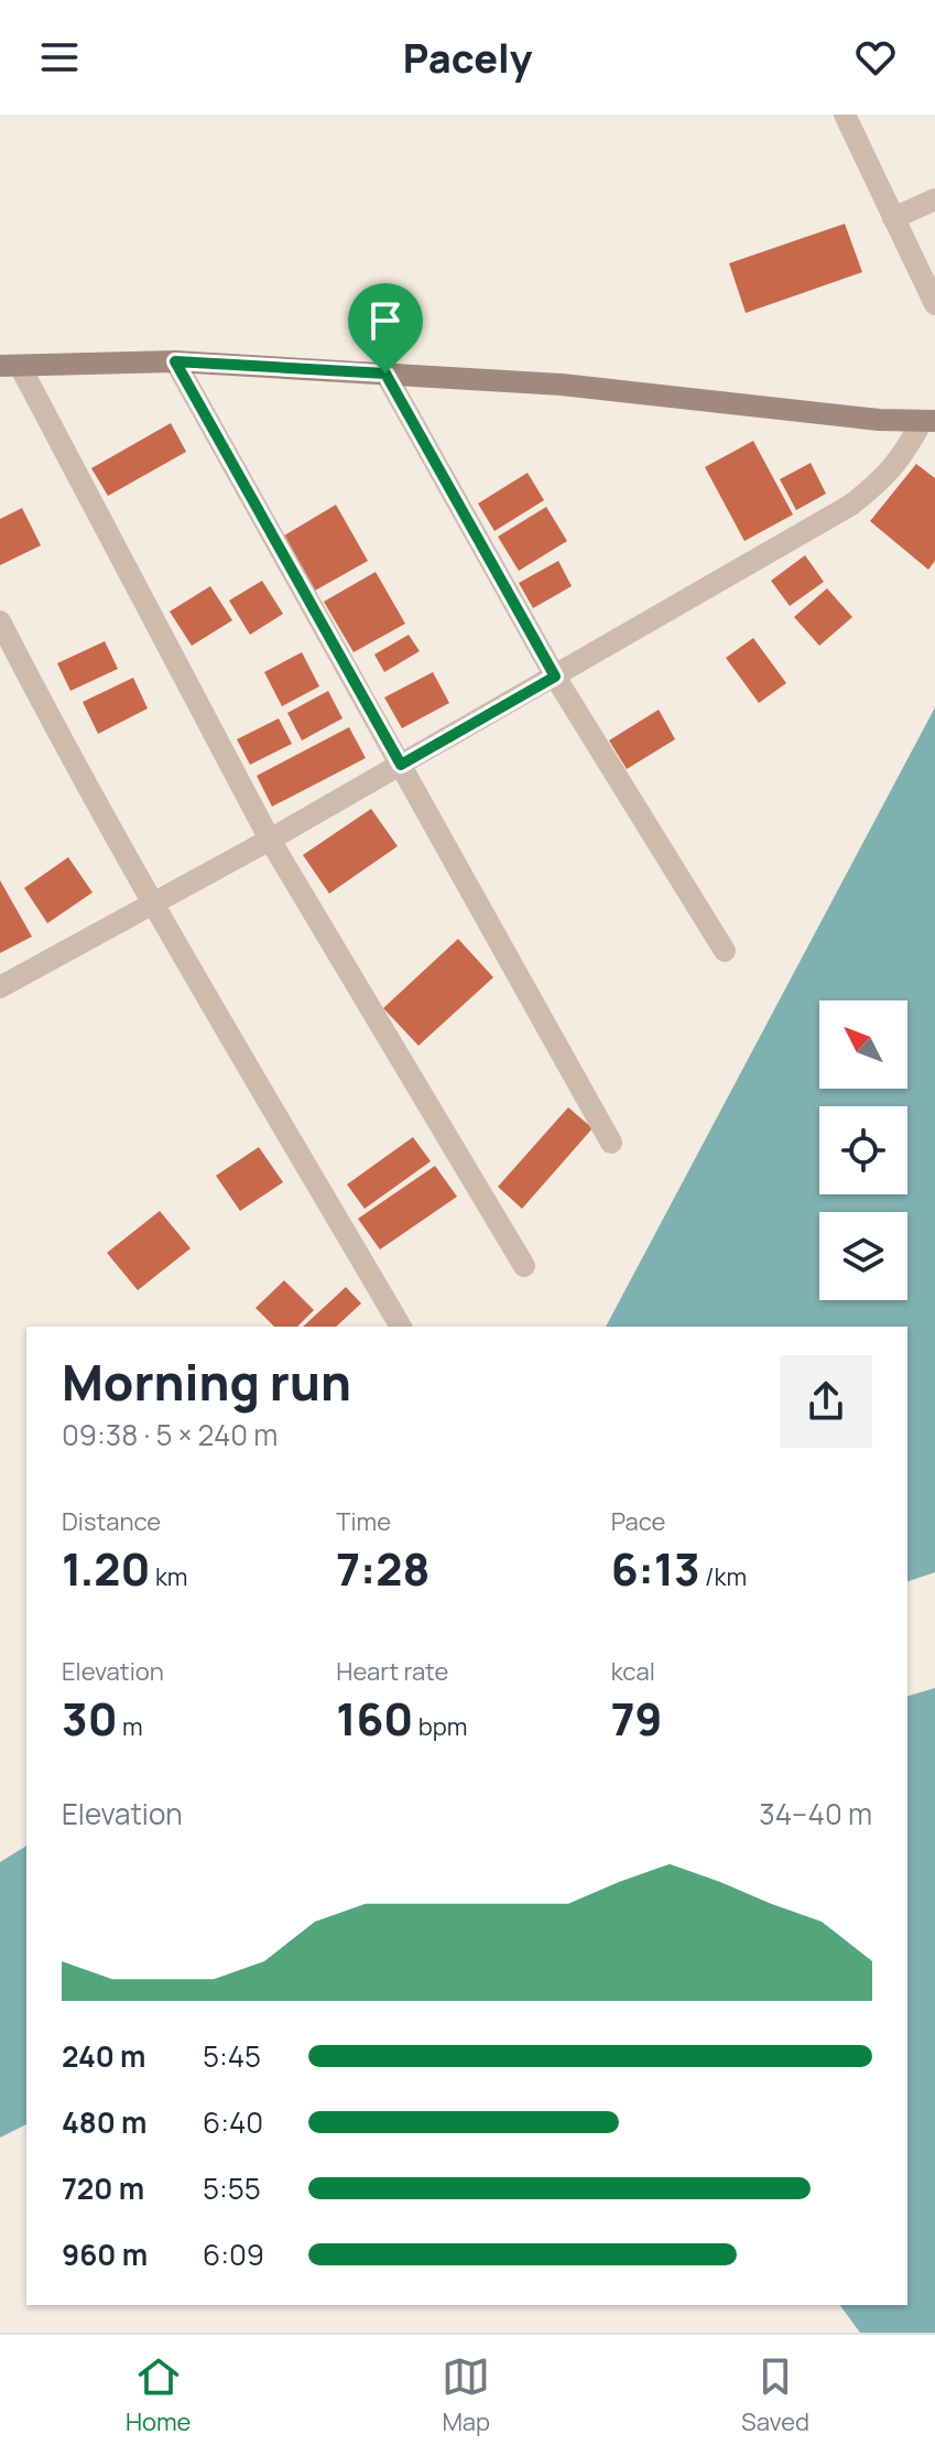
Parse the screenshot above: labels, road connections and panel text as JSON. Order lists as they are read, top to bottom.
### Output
{
  "north": "top left",
  "page": {
    "header": "Pacely",
    "heading": ["Morning run", "09:38 · 5 × 240 m"],
    "stats": [
      ["Distance", "1.20 km"],
      ["Time", "7:28"],
      ["Pace", "6:13 /km"],
      ["Elevation", "30 m"],
      ["Heart rate", "160 bpm"],
      ["kcal", "79"]
    ],
    "chart": ["Elevation", "34–40 m"],
    "list": [
      {
        "name": "240 m",
        "note": "5:45"
      },
      {
        "name": "480 m",
        "note": "6:40"
      },
      {
        "name": "720 m",
        "note": "5:55"
      },
      {
        "name": "960 m",
        "note": "6:09"
      }
    ],
    "tabs": ["Home", "Map", "Saved"]
  }
}
